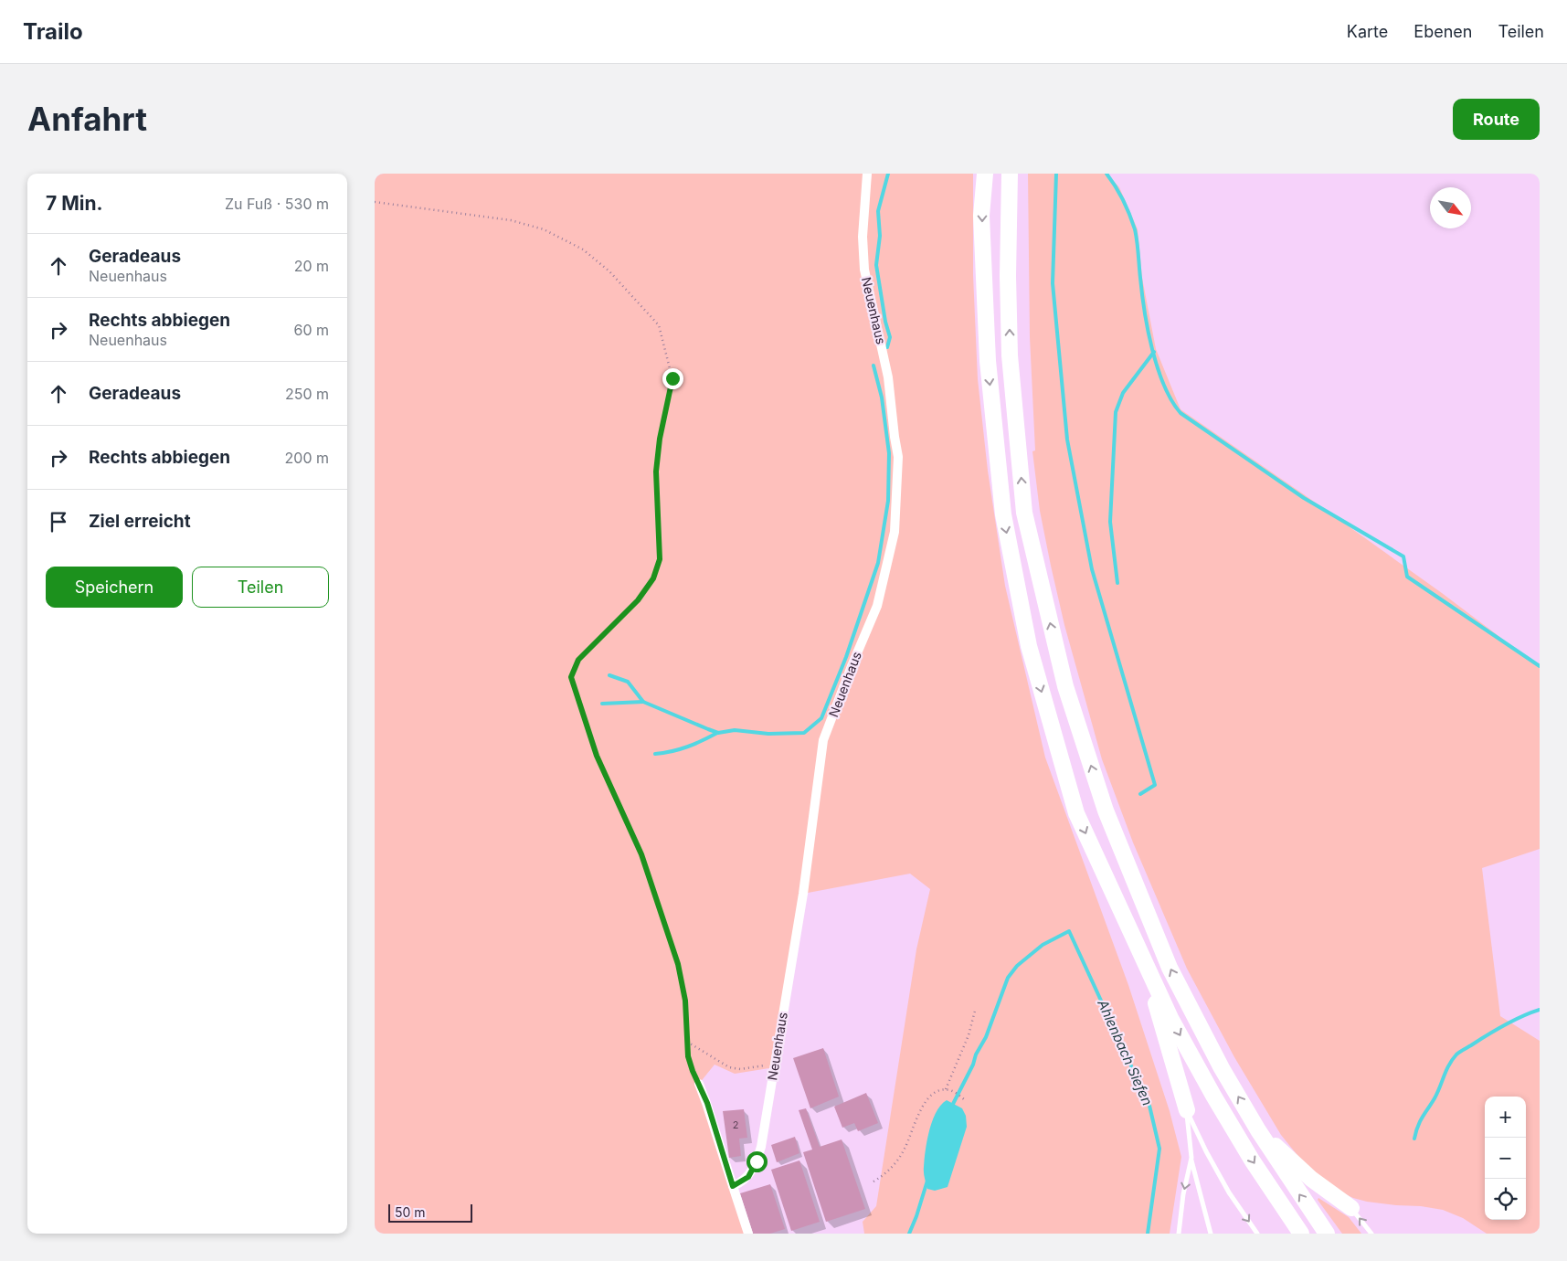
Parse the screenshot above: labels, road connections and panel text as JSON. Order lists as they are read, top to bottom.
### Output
{
  "streets": {
    "street": ["Neuenhaus"]
  },
  "water": ["Ahlenbach Siefen"],
  "house_numbers": ["2"],
  "scale_bar": "50 m",
  "north": "bottom right",
  "page": {
    "header": "Trailo",
    "nav": ["Karte", "Ebenen", "Teilen"],
    "buttons": [
      "Route",
      ["Speichern", "Teilen"]
    ],
    "title": "Anfahrt",
    "heading": ["7 Min.", "Zu Fuß · 530 m"],
    "list": [
      ["Geradeaus", "Neuenhaus", "20 m"],
      ["Rechts abbiegen", "Neuenhaus", "60 m"],
      ["Geradeaus", "250 m"],
      ["Rechts abbiegen", "200 m"],
      "Ziel erreicht"
    ],
    "map_buttons": ["+", "−"],
    "scale": "50 m"
  }
}
